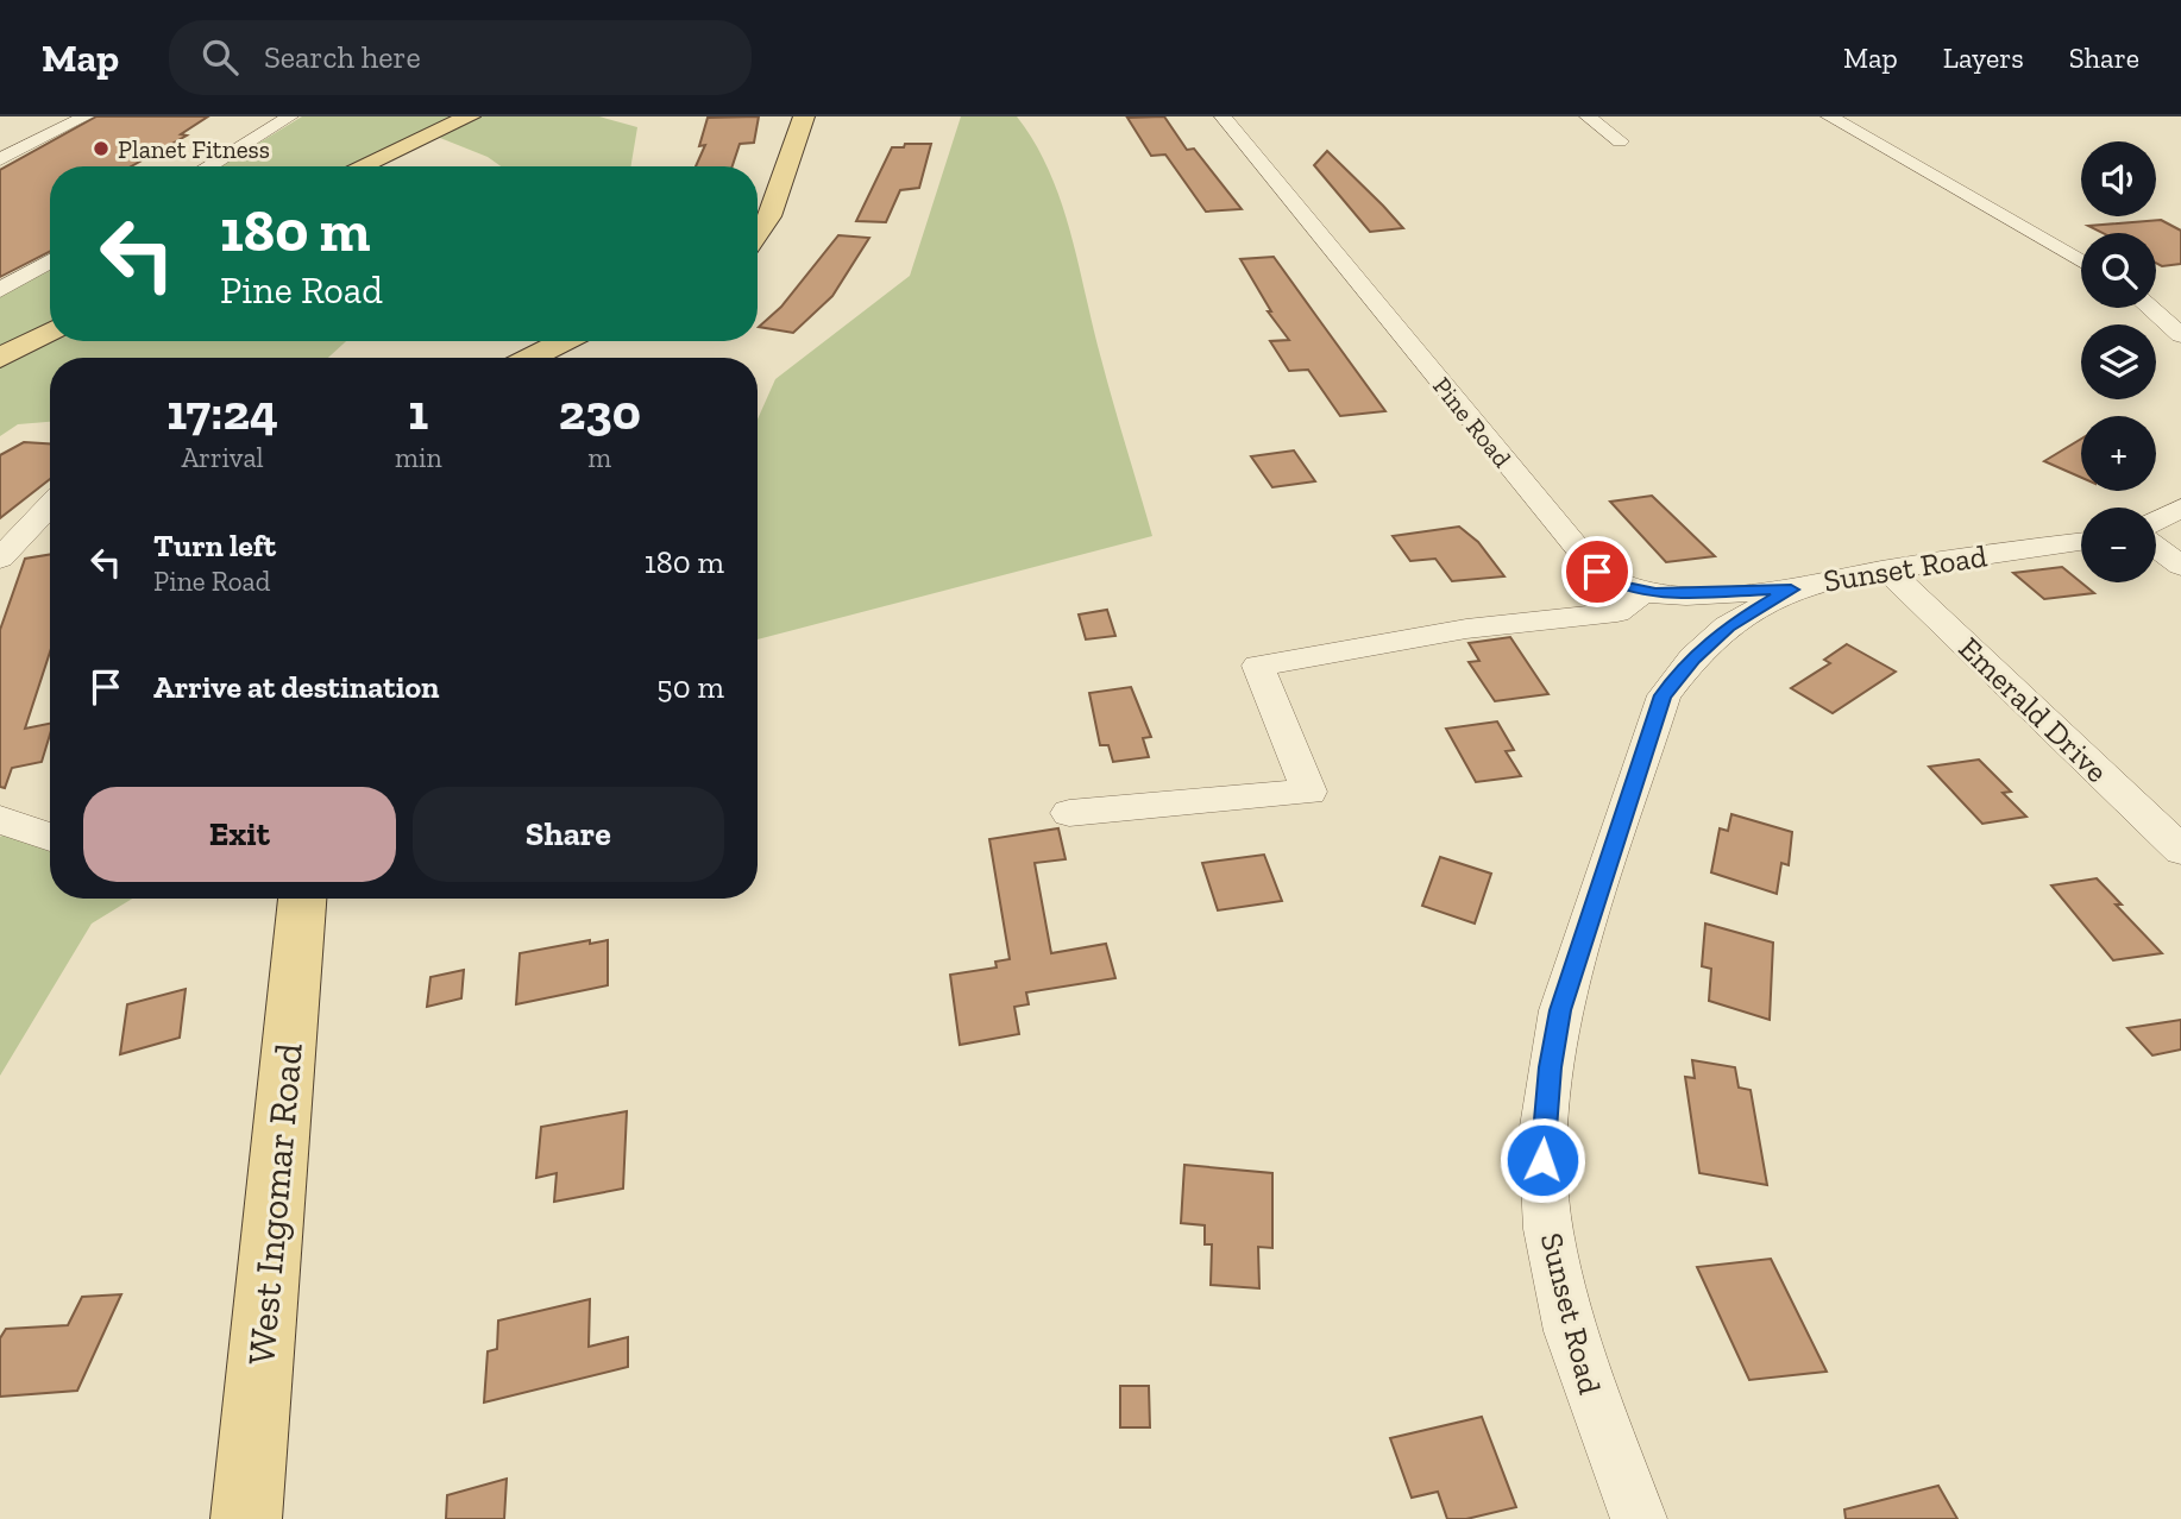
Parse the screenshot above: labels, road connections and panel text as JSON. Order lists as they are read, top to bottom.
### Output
{
  "streets": {
    "main road": ["West Ingomar Road"],
    "street": ["Pine Road", "Sunset Road", "Emerald Drive"]
  },
  "crossings": [
    ["Pine Road", "Sunset Road"],
    ["Sunset Road", "Emerald Drive"]
  ],
  "places": ["Planet Fitness"],
  "page": {
    "header": "Map",
    "search": "Search here",
    "nav": ["Map", "Layers", "Share"],
    "map_buttons": ["+", "−"],
    "turn": ["180 m", "Pine Road"],
    "eta": [
      "17:24",
      "Arrival",
      "1",
      "min",
      "230",
      "m"
    ],
    "list": [
      {
        "name": "Turn left",
        "note": "Pine Road",
        "value": "180 m"
      },
      {
        "name": "Arrive at destination",
        "value": "50 m"
      }
    ],
    "buttons": ["Exit", "Share"]
  }
}
